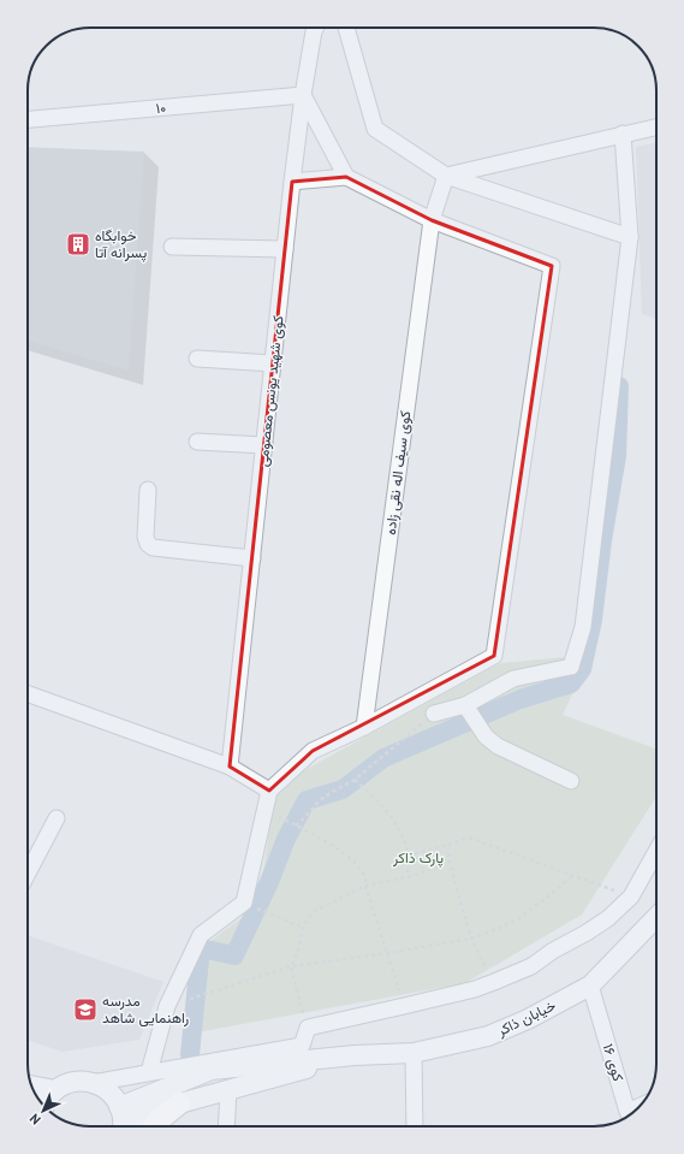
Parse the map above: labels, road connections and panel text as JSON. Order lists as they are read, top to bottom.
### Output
{
  "streets": {
    "street": [
      "۱۰",
      "کوی شهید یونس معصومی",
      "کوی سیف اله نقی زاده",
      "خیابان ذاکر",
      "کوی ۱۶"
    ]
  },
  "crossings": [
    ["۱۰", "کوی شهید یونس معصومی"],
    ["خیابان ذاکر", "کوی ۱۶"]
  ],
  "parks": ["پارک ذاکر"],
  "places": {
    "building": ["خوابگاه پسرانه آتا"],
    "school or university": ["مدرسه راهنمایی شاهد"]
  },
  "north": "bottom left"
}
